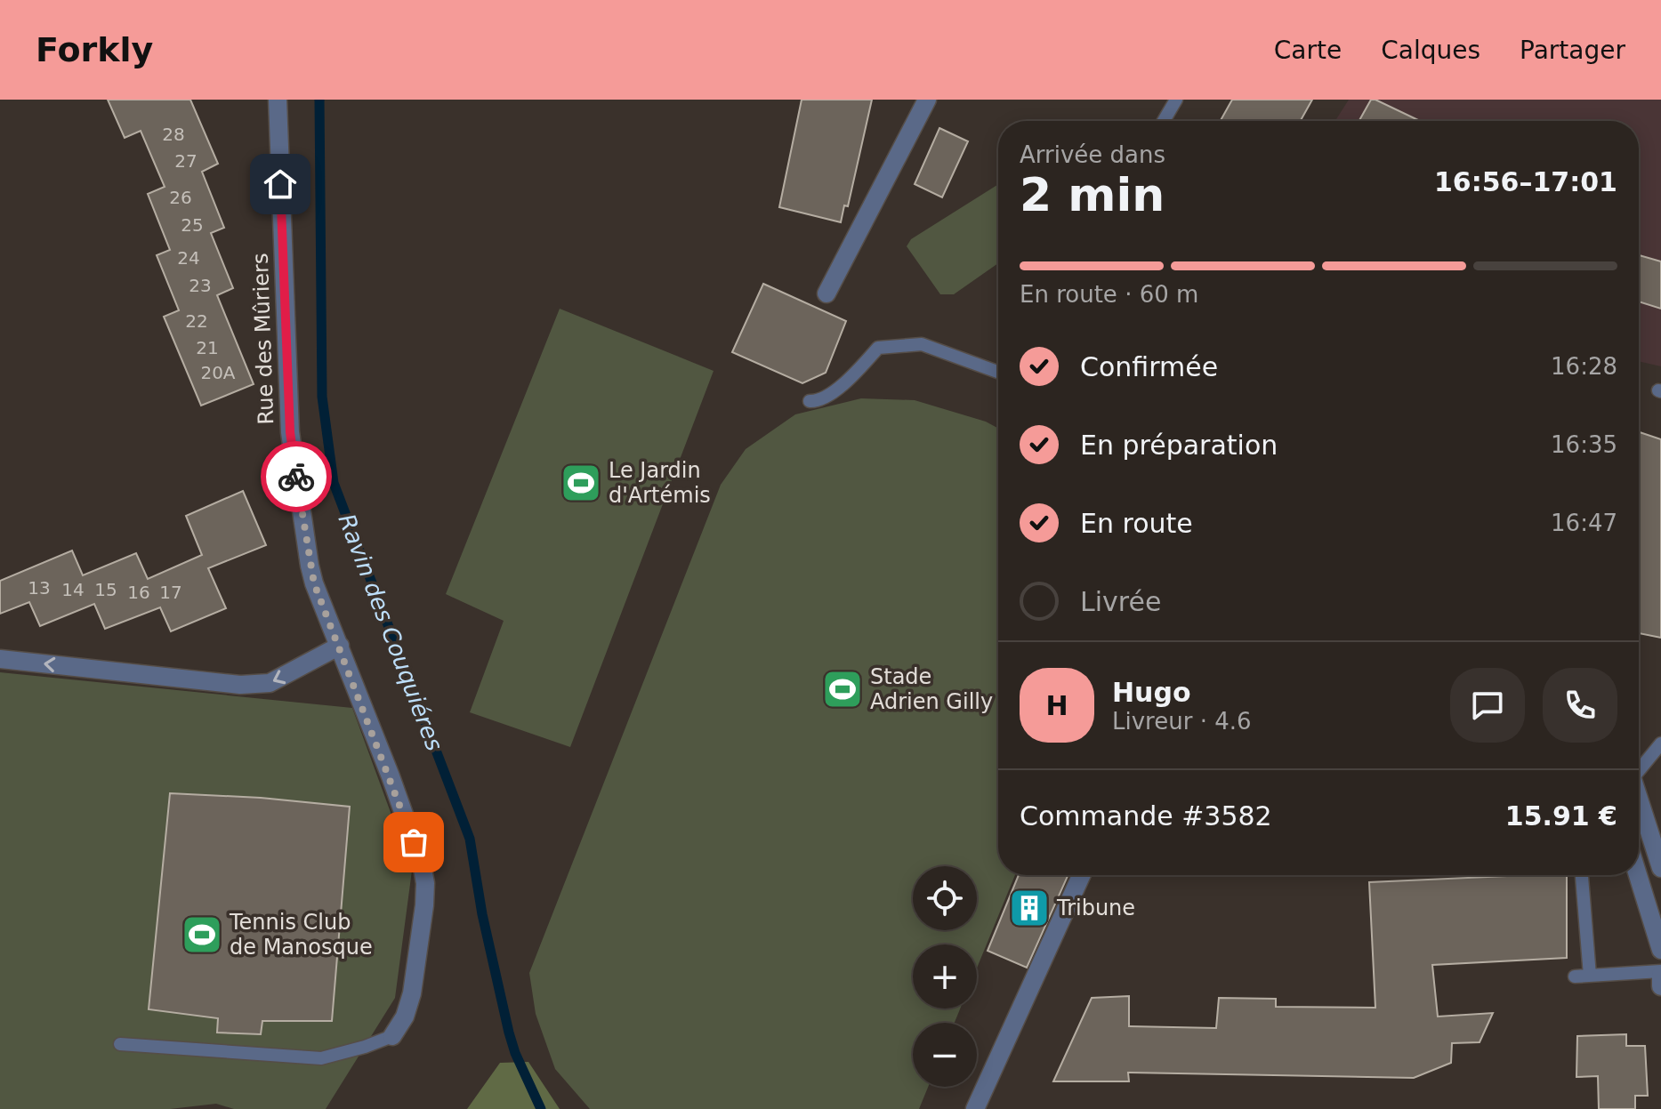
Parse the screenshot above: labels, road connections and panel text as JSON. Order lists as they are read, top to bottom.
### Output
{
  "streets": {
    "street": ["Rue des Mûriers"]
  },
  "water": ["Ravin des Couquiéres"],
  "places": {
    "sports": ["Le Jardin d'Artémis", "Stade Adrien Gilly", "Tennis Club de Manosque"],
    "building": ["Tribune"]
  },
  "house_numbers": [
    "28",
    "27",
    "26",
    "25",
    "24",
    "23",
    "22",
    "21",
    "20A",
    "13",
    "14",
    "15",
    "16",
    "17"
  ],
  "page": {
    "header": "Forkly",
    "nav": ["Carte", "Calques", "Partager"],
    "heading": ["2 min", "Arrivée dans", "16:56–17:01"],
    "panel": [
      "Hugo",
      "Livreur · 4.6",
      "Commande #3582",
      "15.91 €"
    ],
    "bar": "En route · 60 m",
    "list": [
      ["Confirmée", "16:28"],
      ["En préparation", "16:35"],
      ["En route", "16:47"],
      "Livrée"
    ],
    "round": "H",
    "map_buttons": ["+", "−"]
  }
}
